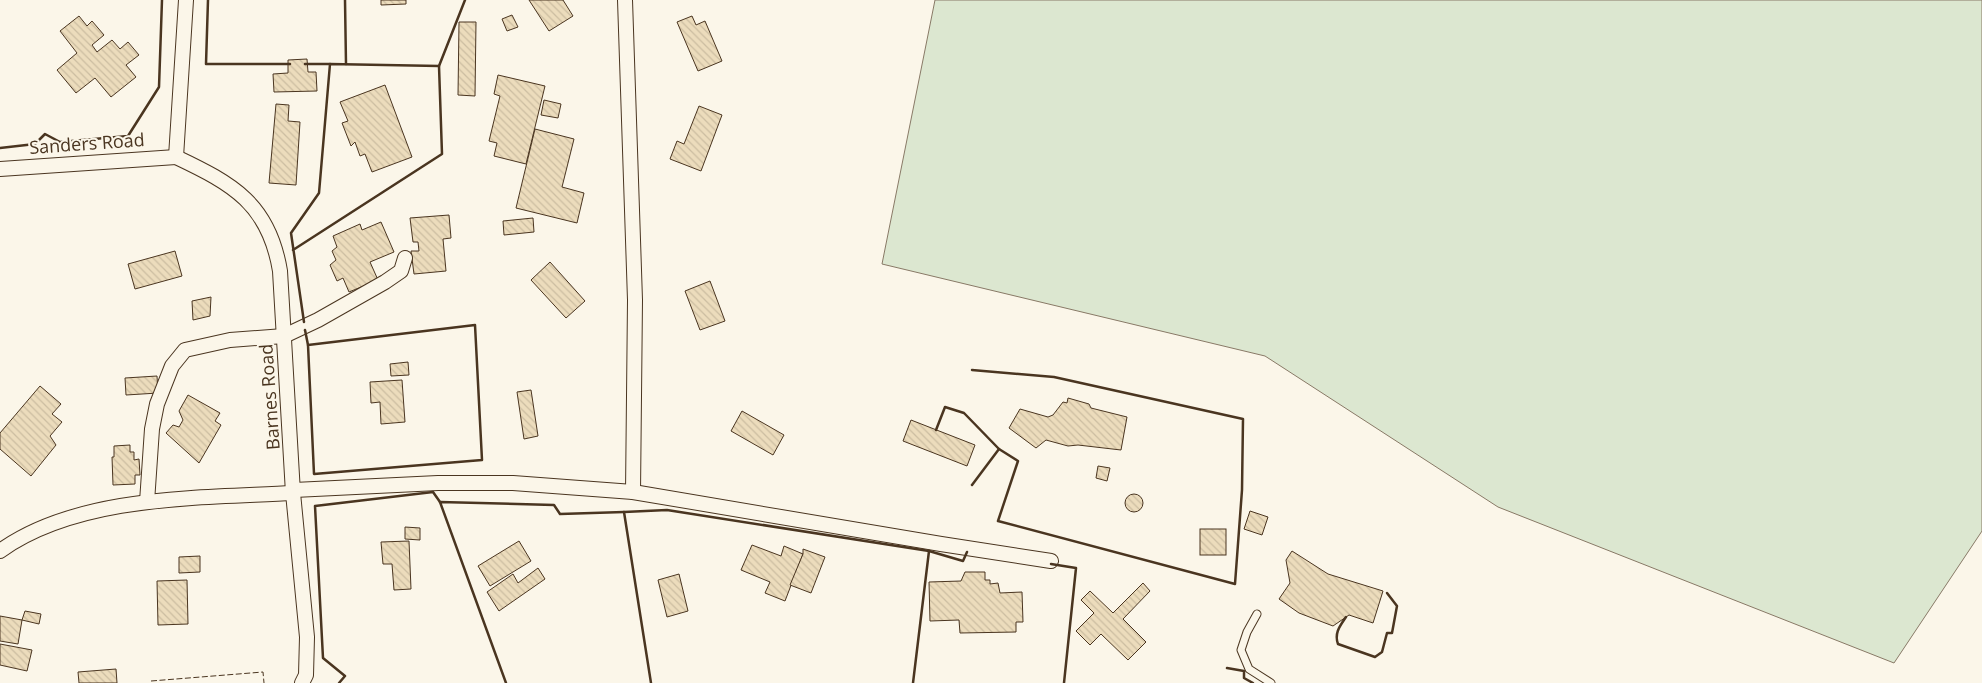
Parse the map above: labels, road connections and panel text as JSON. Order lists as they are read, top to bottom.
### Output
{
  "streets": {
    "street": ["Sanders Road", "Barnes Road"]
  },
  "crossings": [
    ["Sanders Road", "Barnes Road"]
  ]
}
